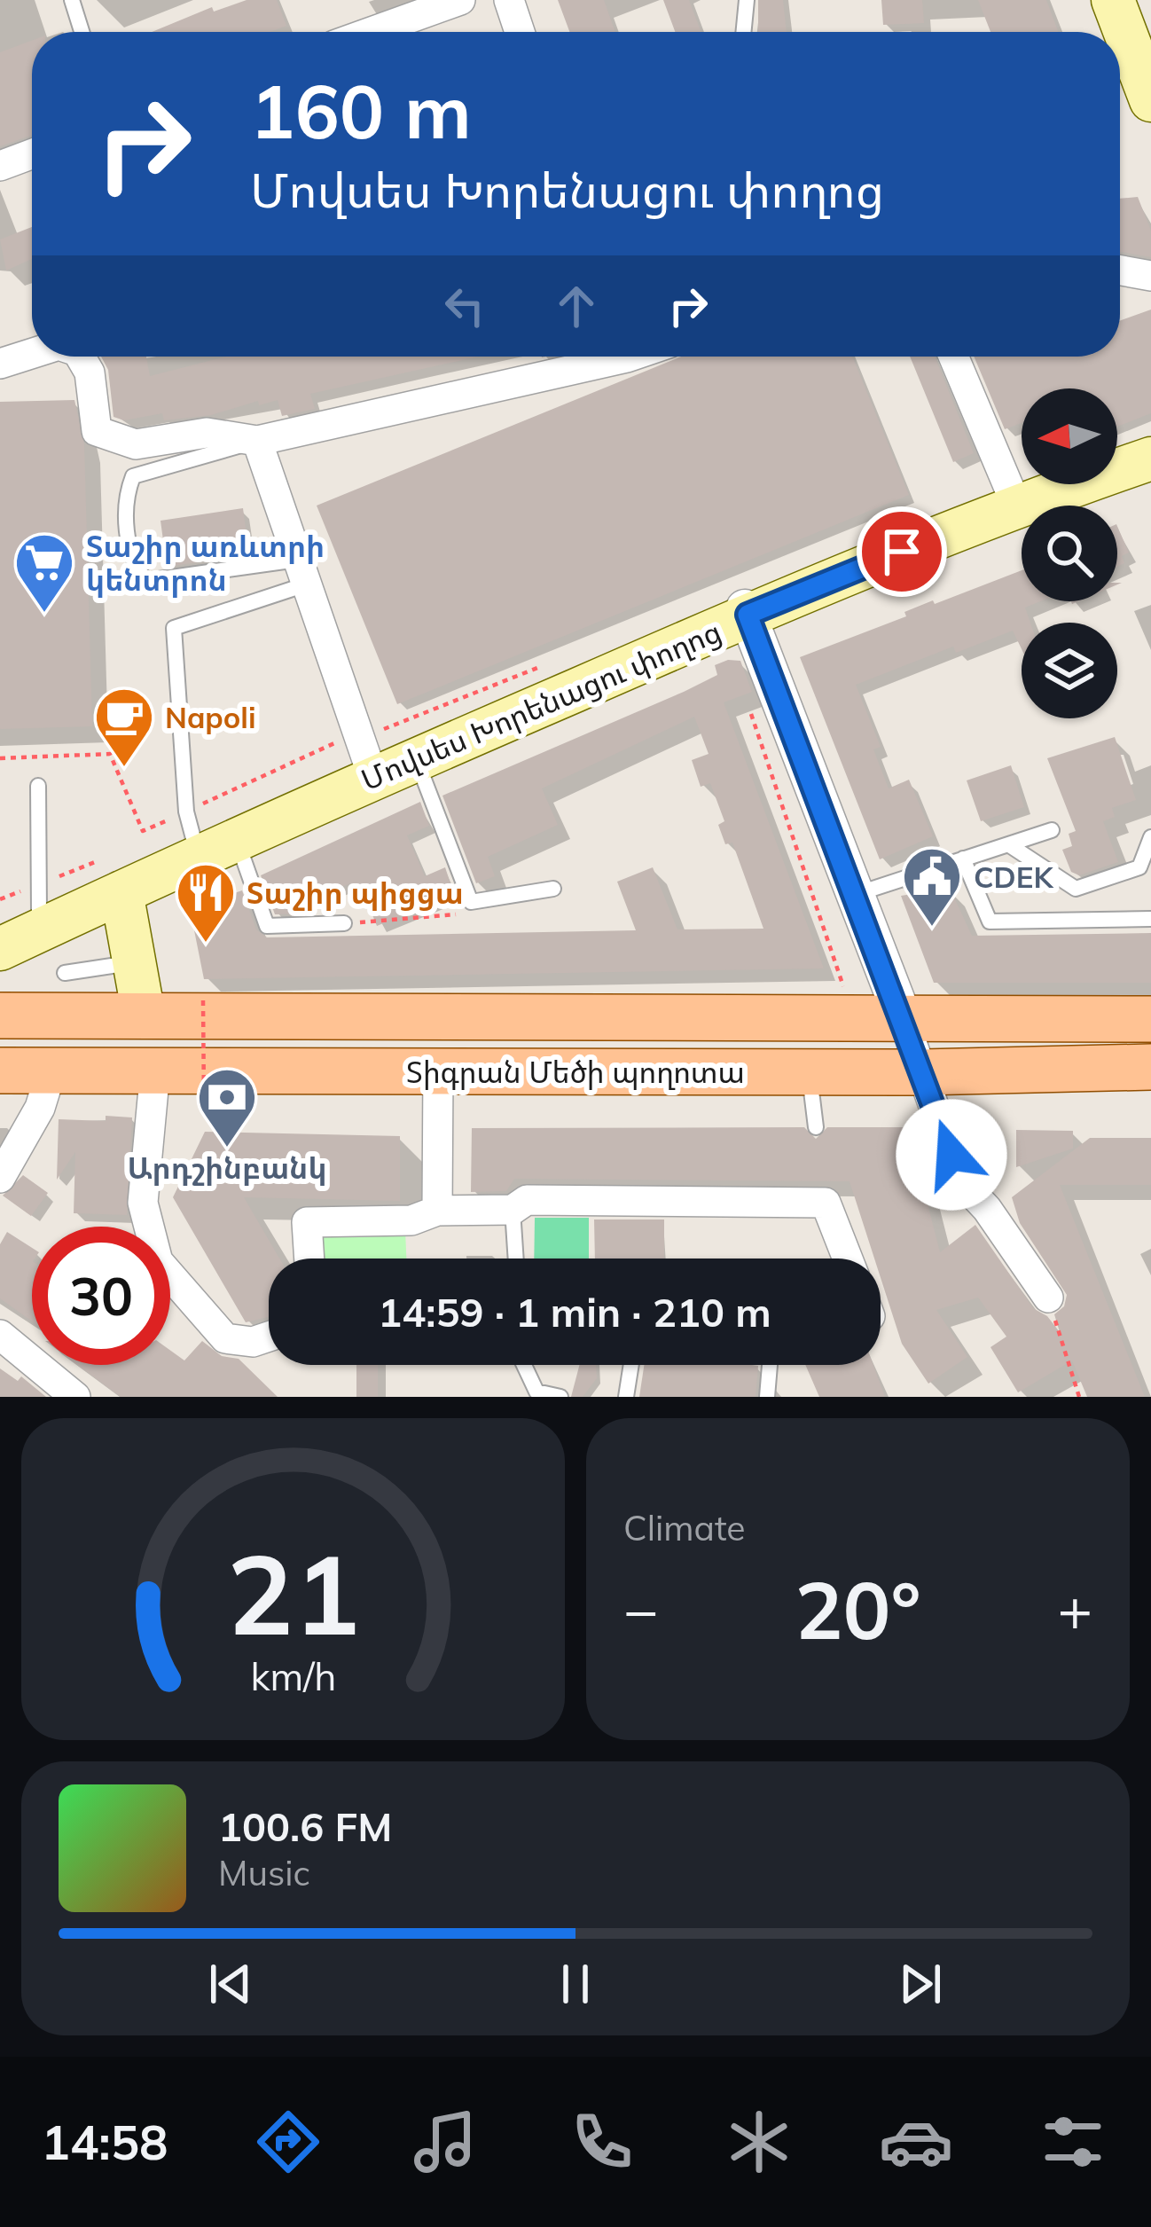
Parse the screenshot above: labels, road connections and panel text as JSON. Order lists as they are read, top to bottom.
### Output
{
  "streets": {
    "main road": ["Մովսես Խորենացու փողոց", "Տիգրան Մեծի պողոտա"]
  },
  "places": {
    "supermarket": ["Տաշիր առևտրի կենտրոն"],
    "cafe": ["Napoli"],
    "public building": ["CDEK"],
    "restaurant": ["Տաշիր պիցցա"],
    "bank": ["Արդշինբանկ"]
  },
  "north": "left",
  "page": {
    "turn": ["160 m", "Մովսես Խորենացու փողոց"],
    "limit": "30",
    "trip": "14:59 · 1 min · 210 m",
    "tile": "Climate",
    "heat": ["−", "20°", "+"],
    "song": ["100.6 FM", "Music"],
    "tabs": "14:58",
    "gauge": ["21", "km/h"]
  }
}
